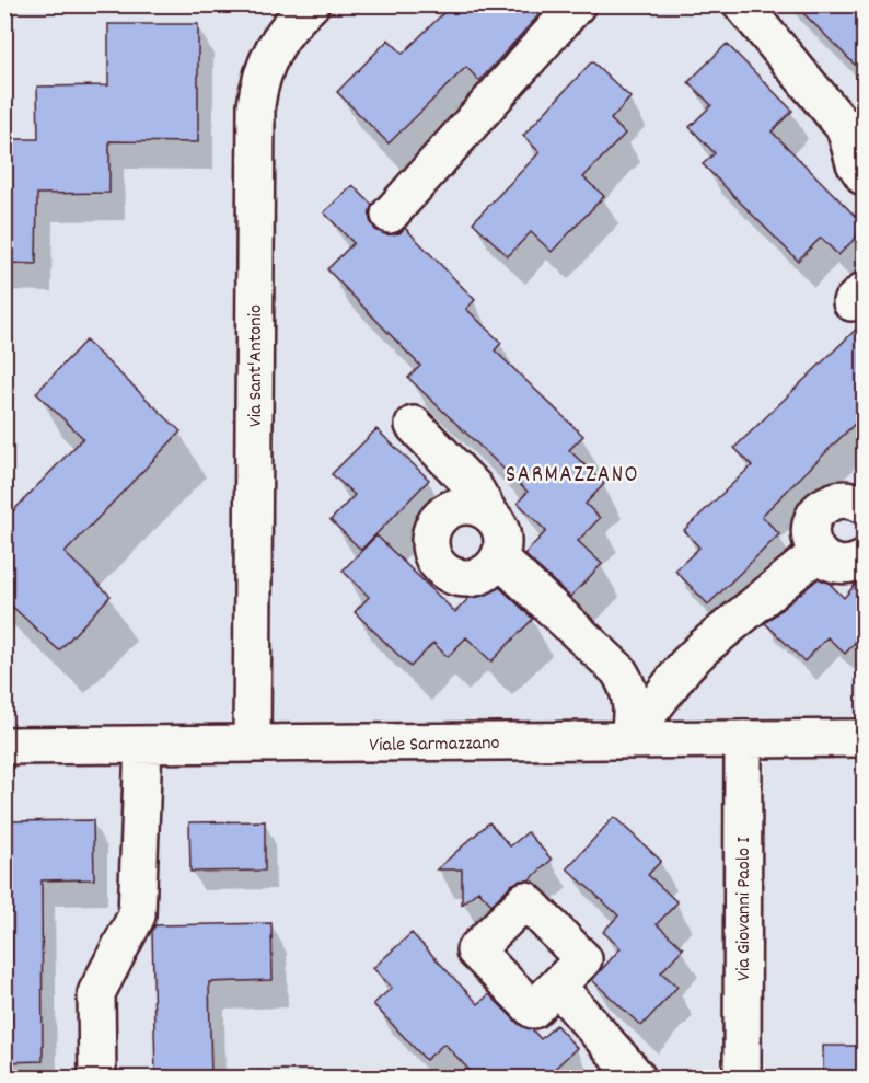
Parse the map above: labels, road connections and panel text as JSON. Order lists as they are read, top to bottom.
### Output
{
  "streets": {
    "street": ["Via Sant'Antonio", "Viale Sarmazzano", "Via Giovanni Paolo I"]
  },
  "crossings": [
    ["Via Sant'Antonio", "Viale Sarmazzano"],
    ["Viale Sarmazzano", "Via Giovanni Paolo I"]
  ],
  "districts": ["SARMAZZANO"]
}
